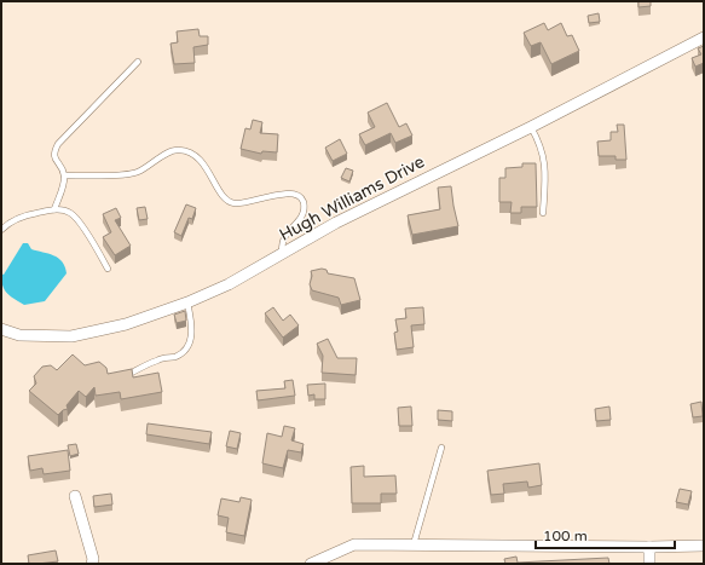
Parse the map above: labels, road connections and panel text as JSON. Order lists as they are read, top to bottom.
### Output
{
  "streets": {
    "street": ["Hugh Williams Drive"]
  },
  "scale_bar": "100 m"
}
